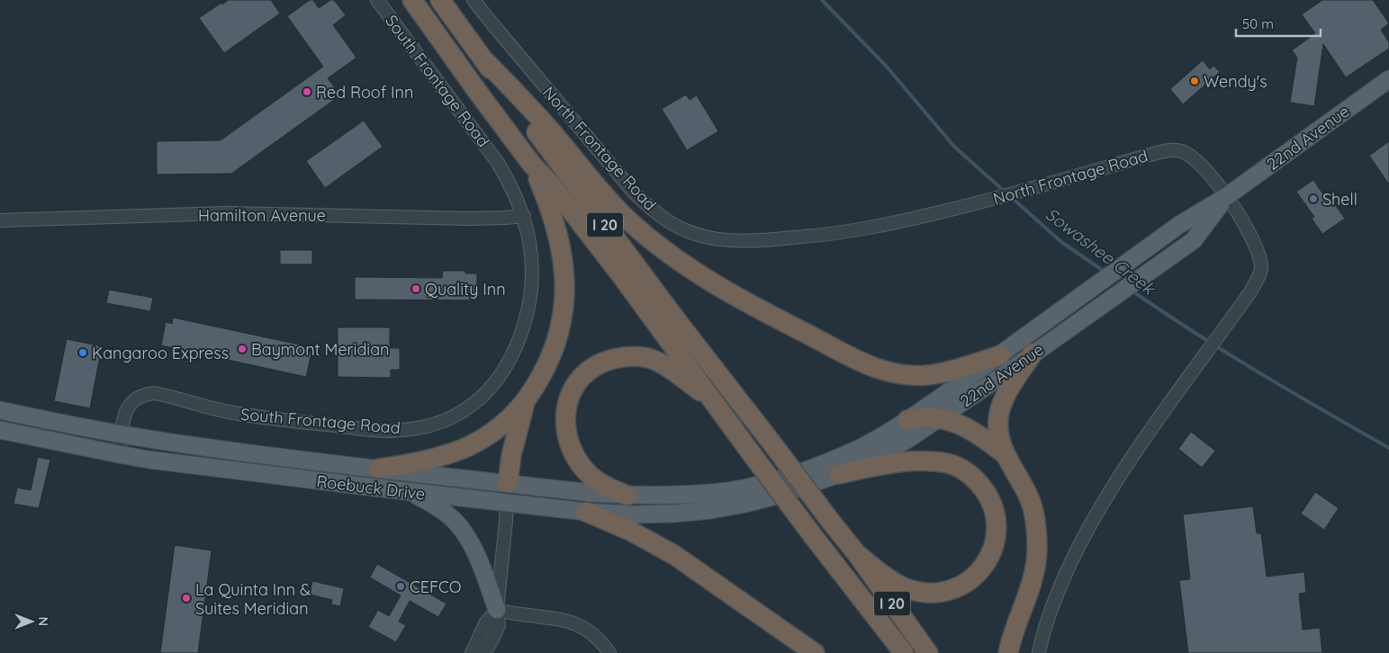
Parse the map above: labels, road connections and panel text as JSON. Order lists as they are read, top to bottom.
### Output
{
  "streets": {
    "highway": ["I 20"],
    "main road": ["22nd Avenue", "Roebuck Drive"],
    "street": ["South Frontage Road", "North Frontage Road", "Hamilton Avenue"]
  },
  "crossings": [
    ["South Frontage Road", "Hamilton Avenue"],
    ["South Frontage Road", "Roebuck Drive"],
    ["22nd Avenue", "North Frontage Road"],
    ["22nd Avenue", "Roebuck Drive"]
  ],
  "water": ["Sowashee Creek"],
  "places": [
    "Wendy's",
    "Red Roof Inn",
    "Shell",
    "Quality Inn",
    "Baymont Meridian",
    "Kangaroo Express",
    "CEFCO",
    "La Quinta Inn & Suites Meridian"
  ],
  "scale_bar": "50 m",
  "north": "right"
}
